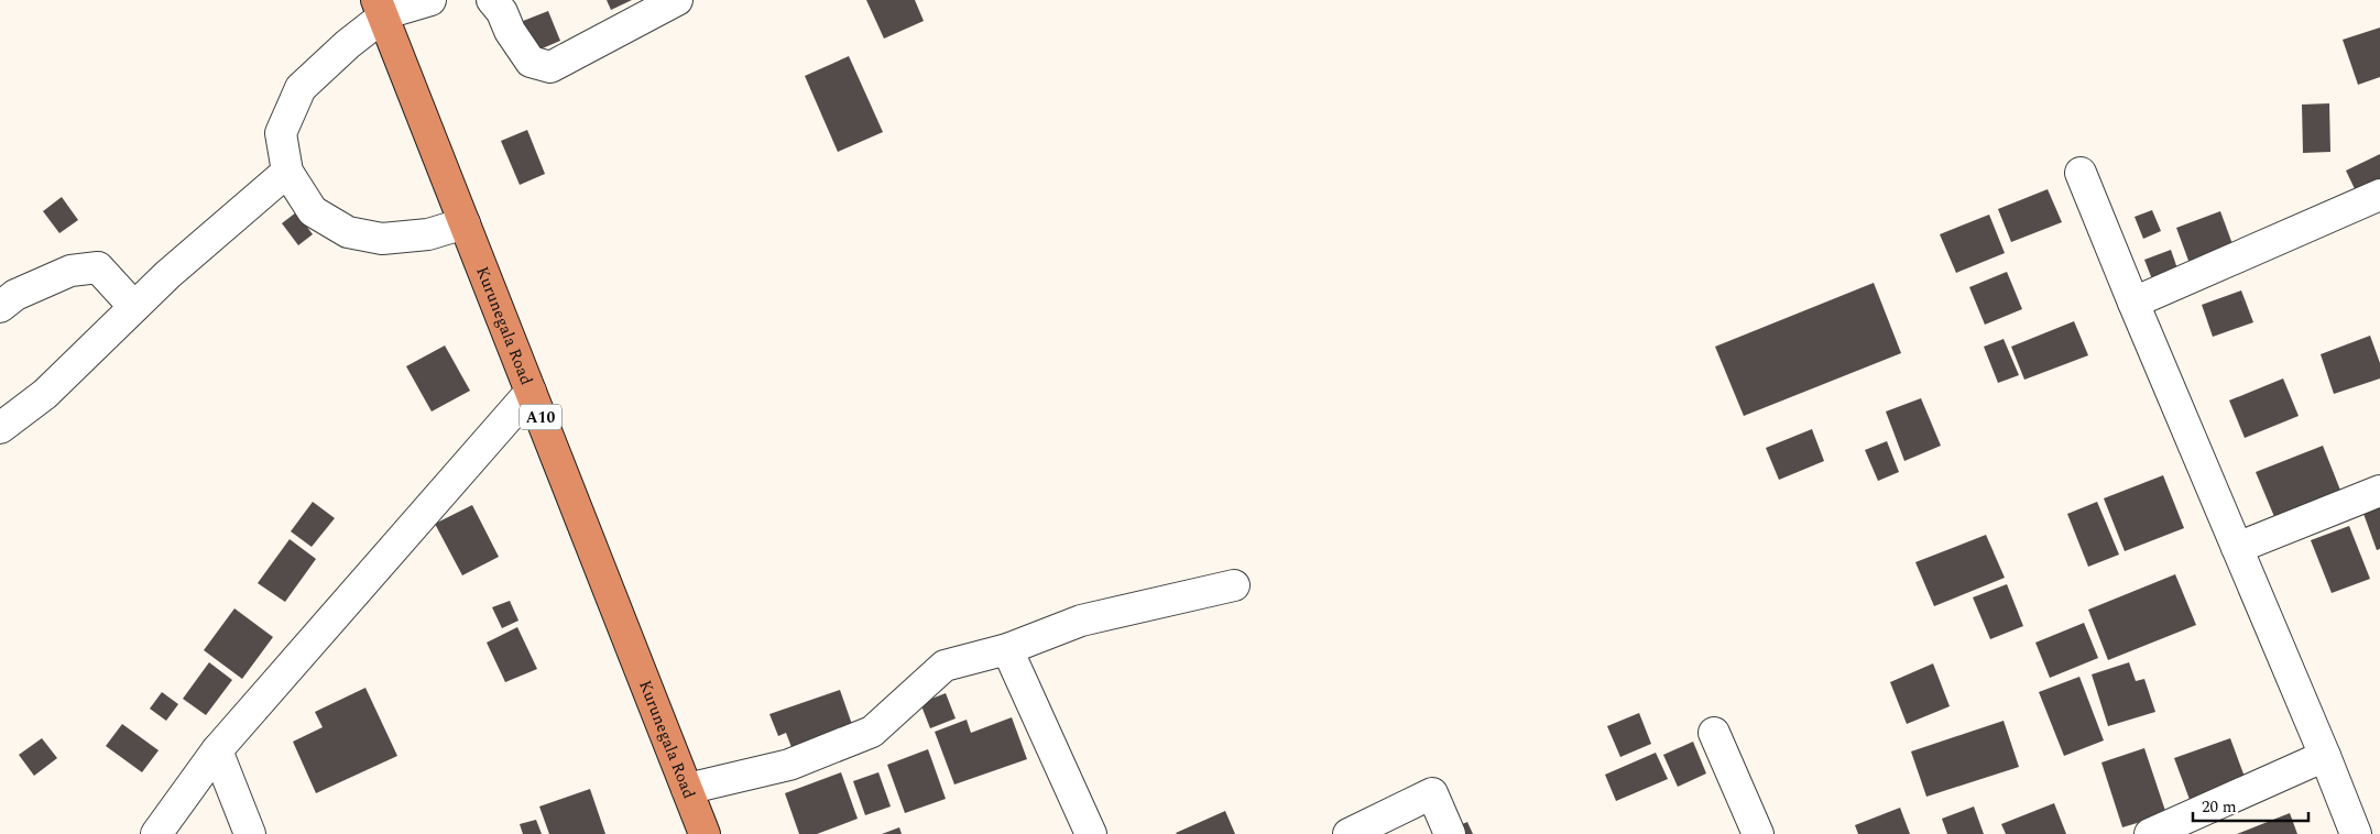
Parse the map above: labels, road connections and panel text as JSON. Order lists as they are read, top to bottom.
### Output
{
  "streets": {
    "highway": ["Kurunegala Road", "A10"]
  },
  "scale_bar": "20 m"
}
